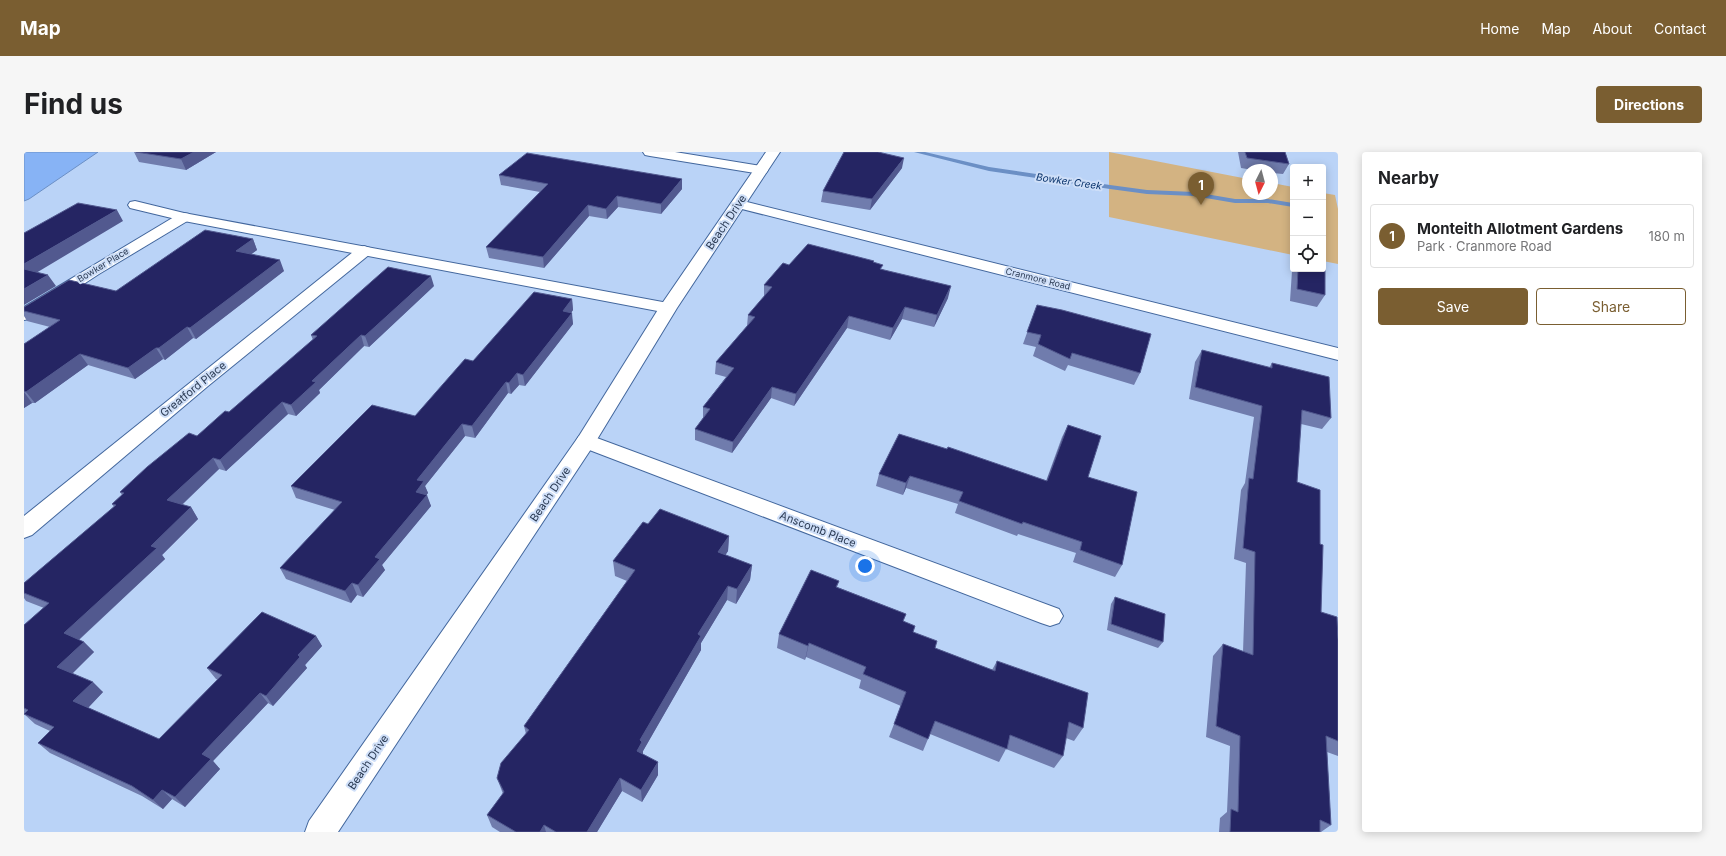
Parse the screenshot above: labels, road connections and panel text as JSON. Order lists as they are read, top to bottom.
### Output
{
  "streets": {
    "street": [
      "Beach Drive",
      "Bowker Place",
      "Cranmore Road",
      "Greatford Place",
      "Anscomb Place"
    ]
  },
  "crossings": [
    ["Beach Drive", "Cranmore Road"],
    ["Beach Drive", "Anscomb Place"]
  ],
  "water": ["Bowker Creek"],
  "north": "bottom",
  "page": {
    "header": "Map",
    "nav": [
      "Home",
      "Map",
      "About",
      "Contact"
    ],
    "buttons": [
      "Directions",
      ["Save", "Share"]
    ],
    "title": "Find us",
    "heading": "Nearby",
    "map_buttons": ["+", "−"],
    "pins": "1",
    "list": [
      {
        "mark": "1",
        "name": "Monteith Allotment Gardens",
        "note": "Park · Cranmore Road",
        "value": "180 m"
      }
    ]
  }
}
